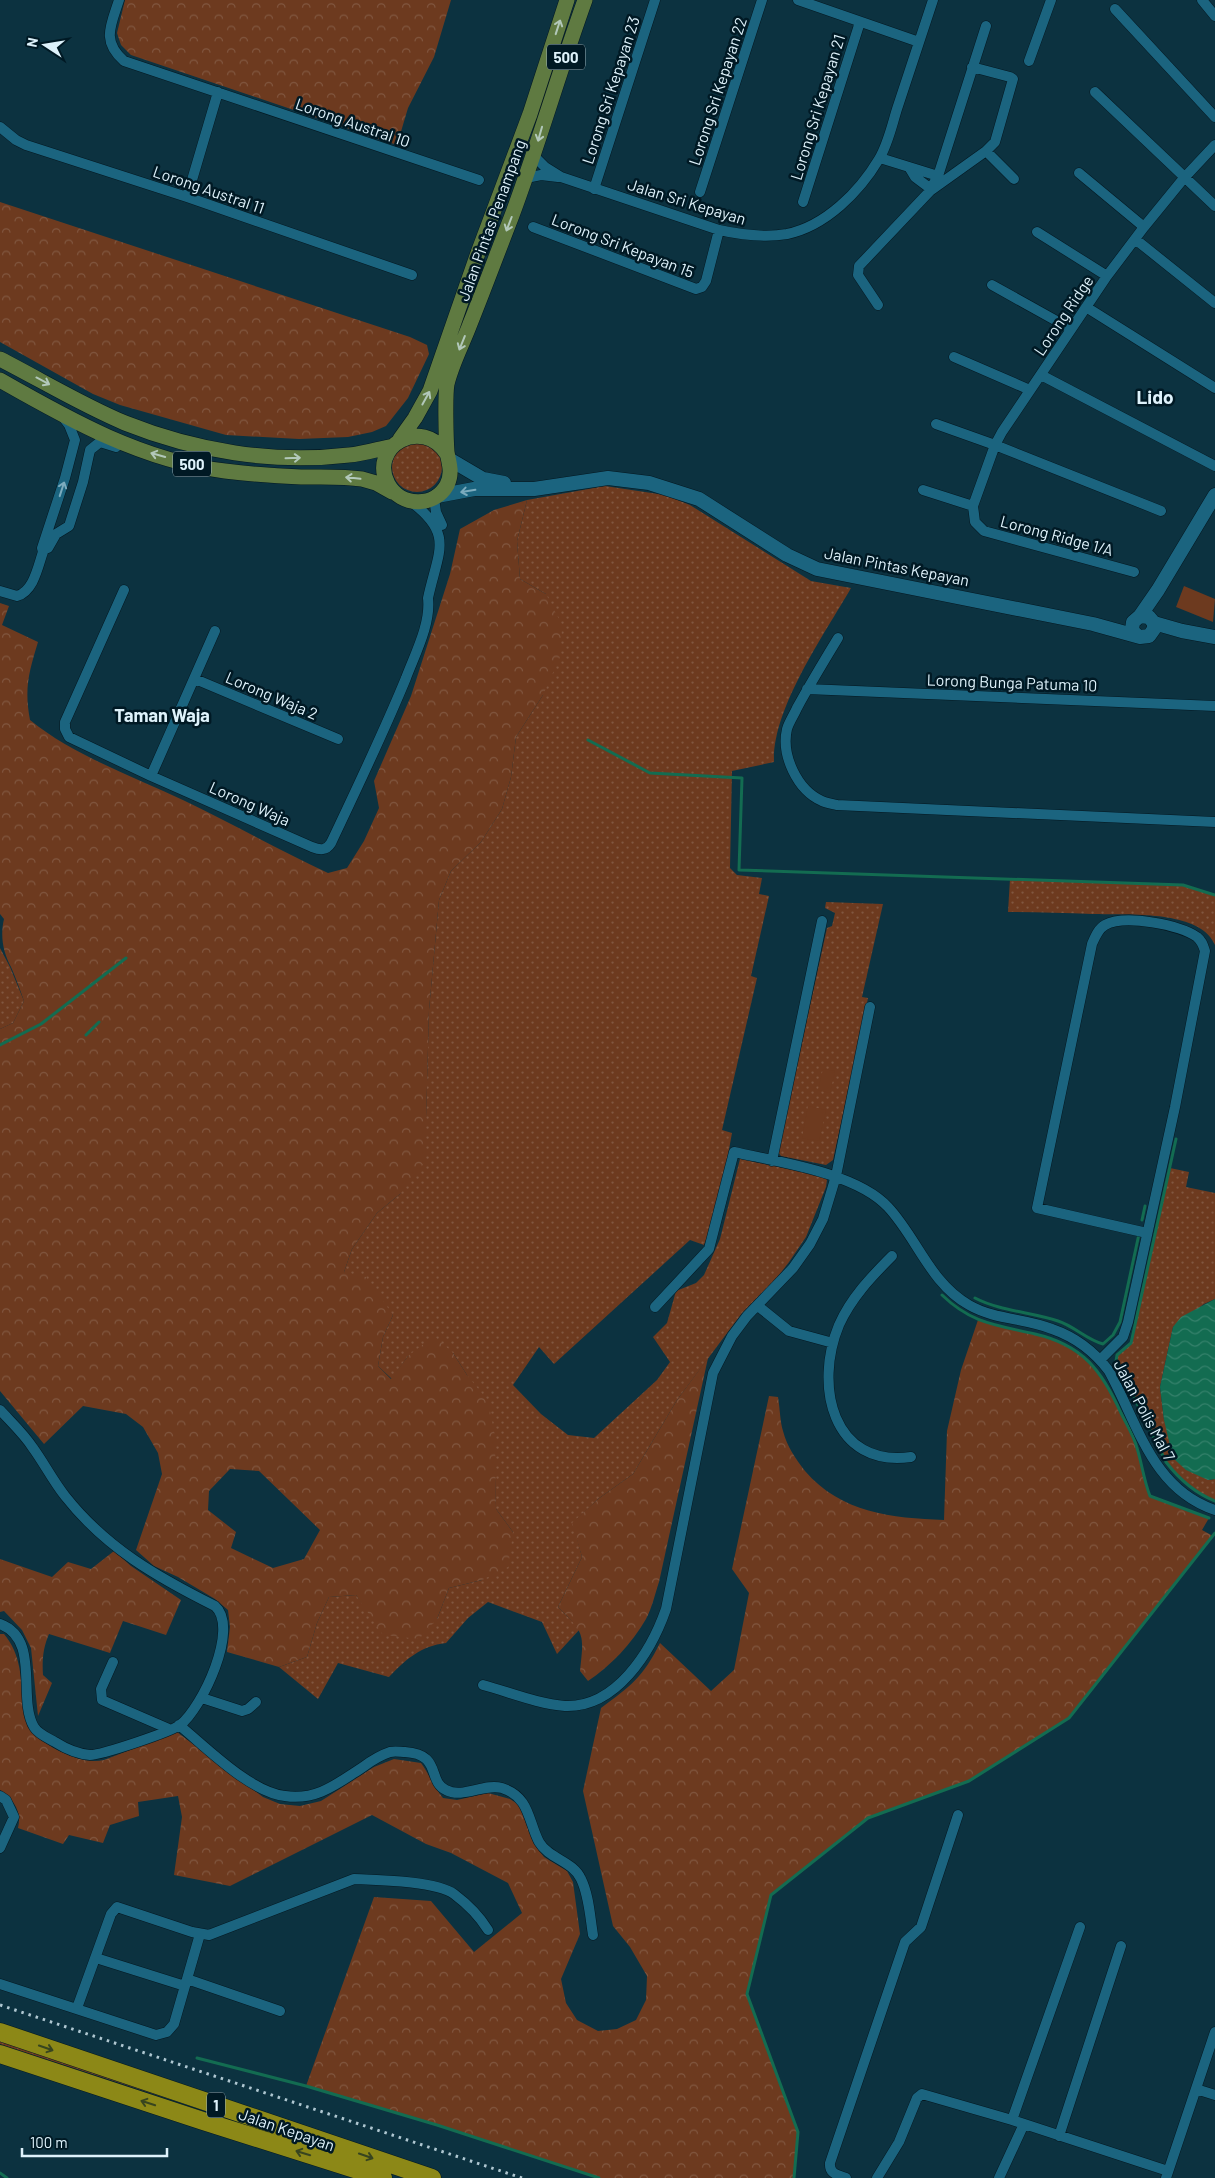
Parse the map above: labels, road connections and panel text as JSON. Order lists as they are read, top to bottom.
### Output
{
  "streets": {
    "highway": ["1", "Jalan Kepayan"],
    "main road": ["500", "Jalan Pintas Penampang"],
    "street": [
      "Lorong Sri Kepayan 23",
      "Lorong Sri Kepayan 22",
      "Lorong Sri Kepayan 21",
      "Lorong Austral 10",
      "Lorong Austral 11",
      "Jalan Sri Kepayan",
      "Lorong Sri Kepayan 15",
      "Lorong Ridge",
      "Lorong Ridge 1/A",
      "Jalan Pintas Kepayan",
      "Lorong Bunga Patuma 10",
      "Lorong Waja 2",
      "Lorong Waja",
      "Jalan Polis Mal 7"
    ]
  },
  "crossings": [
    ["500", "Jalan Pintas Penampang"],
    ["500", "Jalan Pintas Kepayan"],
    ["500", "Lorong Waja"],
    ["Lorong Sri Kepayan 23", "Jalan Sri Kepayan"],
    ["Jalan Sri Kepayan", "Jalan Pintas Penampang"],
    ["Jalan Sri Kepayan", "Lorong Sri Kepayan 15"],
    ["Jalan Pintas Penampang", "Jalan Pintas Kepayan"],
    ["Jalan Pintas Penampang", "Lorong Waja"],
    ["Lorong Ridge", "Lorong Ridge 1/A"],
    ["Jalan Pintas Kepayan", "Lorong Waja"]
  ],
  "districts": ["Lido", "Taman Waja"],
  "scale_bar": "100 m",
  "north": "left"
}
